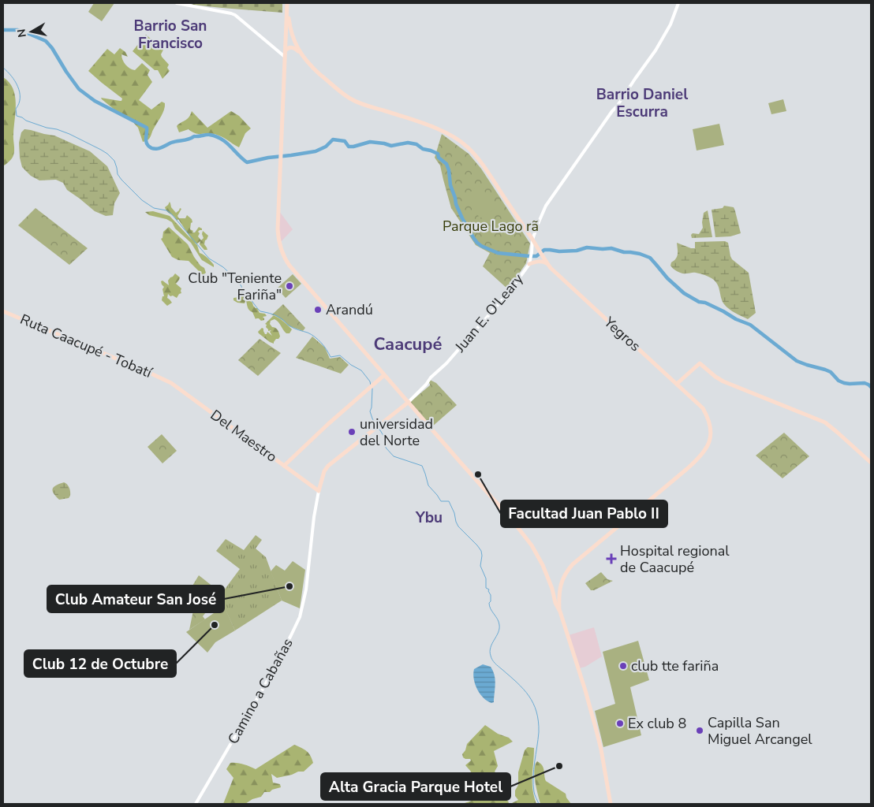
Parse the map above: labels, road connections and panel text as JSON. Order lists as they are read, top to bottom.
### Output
{
  "streets": {
    "main road": [
      "Juan E. O'Leary",
      "Yegros",
      "Ruta Caacupé - Tobatí",
      "Del Maestro"
    ],
    "street": ["Camino a Cabañas"]
  },
  "crossings": [
    ["Juan E. O'Leary", "Yegros"],
    ["Juan E. O'Leary", "Del Maestro"],
    ["Juan E. O'Leary", "Camino a Cabañas"],
    ["Ruta Caacupé - Tobatí", "Del Maestro"],
    ["Del Maestro", "Camino a Cabañas"]
  ],
  "districts": [
    "Barrio San Francisco",
    "Barrio Daniel Escurra",
    "Caacupé",
    "Ybu"
  ],
  "parks": ["Parque Lago rã"],
  "places": {
    "other": [
      "Club \"Teniente Fariña\"",
      "Arandú",
      "universidad del Norte",
      "Facultad Juan Pablo II",
      "Club Amateur San José",
      "Club 12 de Octubre",
      "club tte fariña",
      "Ex club 8",
      "Capilla San Miguel Arcangel",
      "Alta Gracia Parque Hotel"
    ],
    "health": ["Hospital regional de Caacupé"]
  },
  "north": "left"
}
